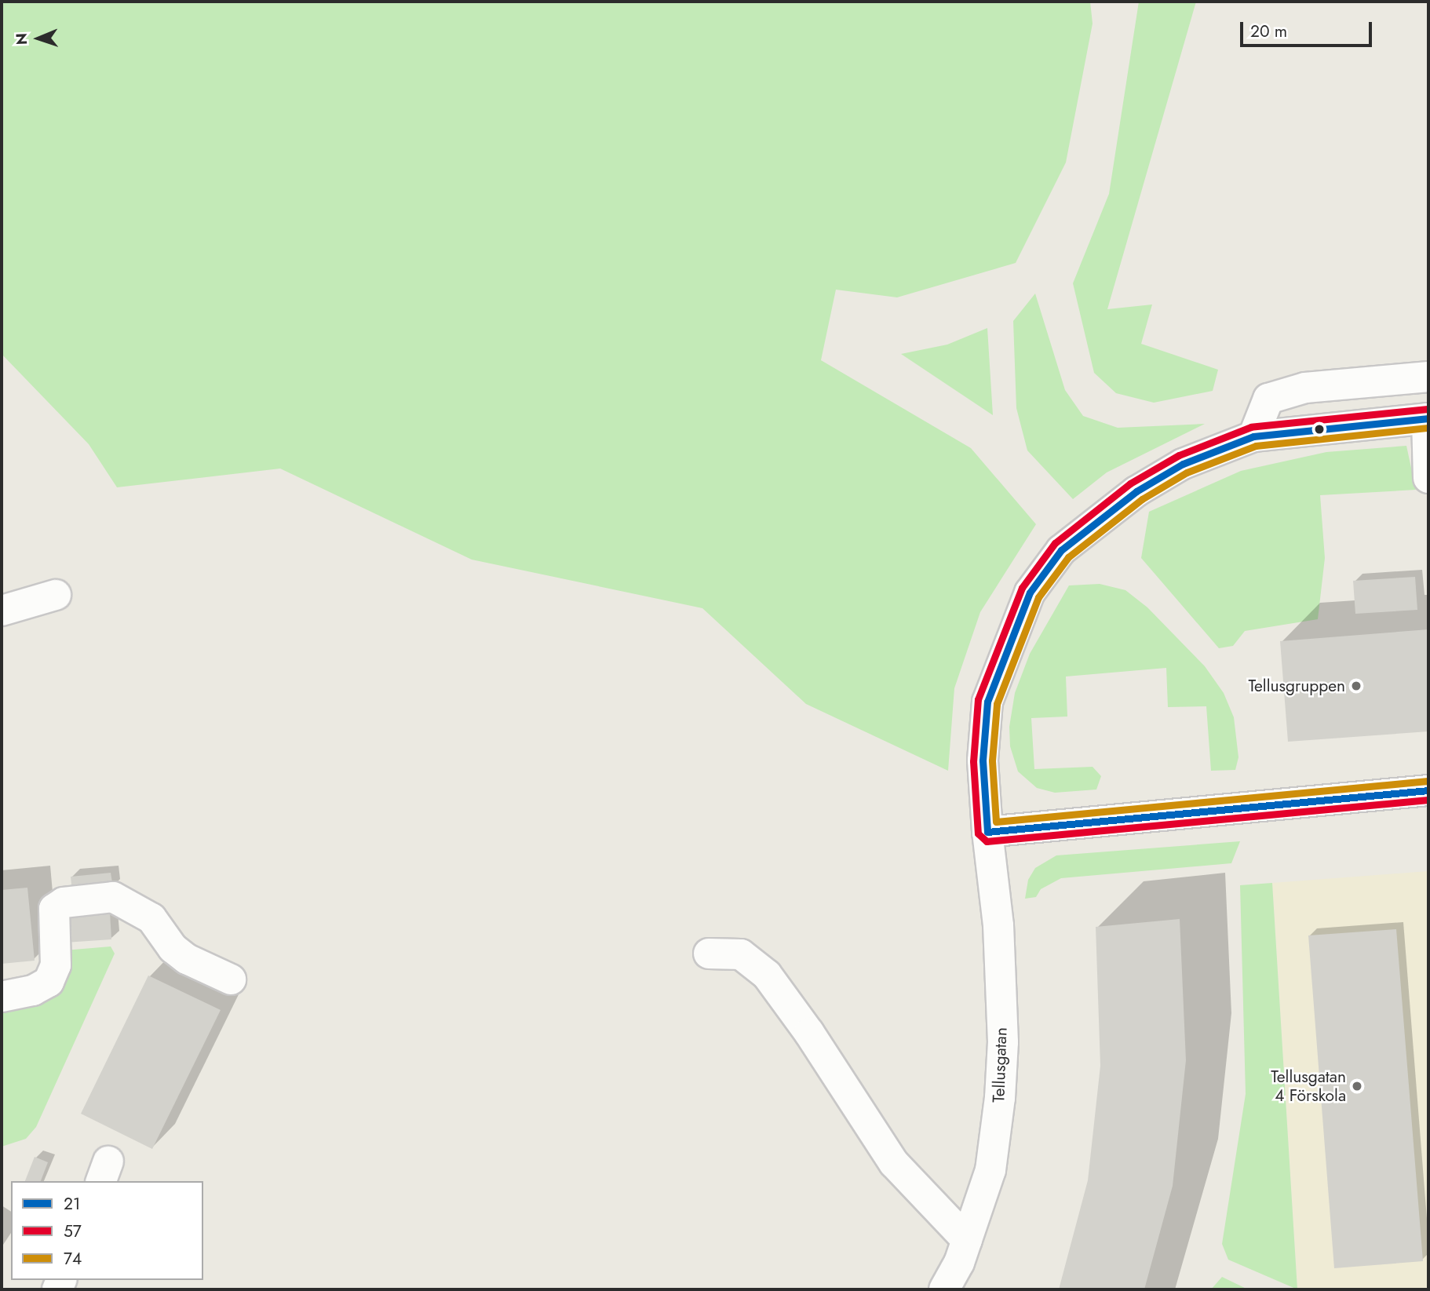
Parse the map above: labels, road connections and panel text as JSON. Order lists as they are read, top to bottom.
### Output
{
  "streets": {
    "street": ["Tellusgatan"]
  },
  "places": ["Tellusgruppen", "Tellusgatan 4 Förskola"],
  "lines": ["transit line 57", "transit line 21", "transit line 74"],
  "legend": ["21", "57", "74"],
  "scale_bar": "20 m",
  "north": "left"
}
